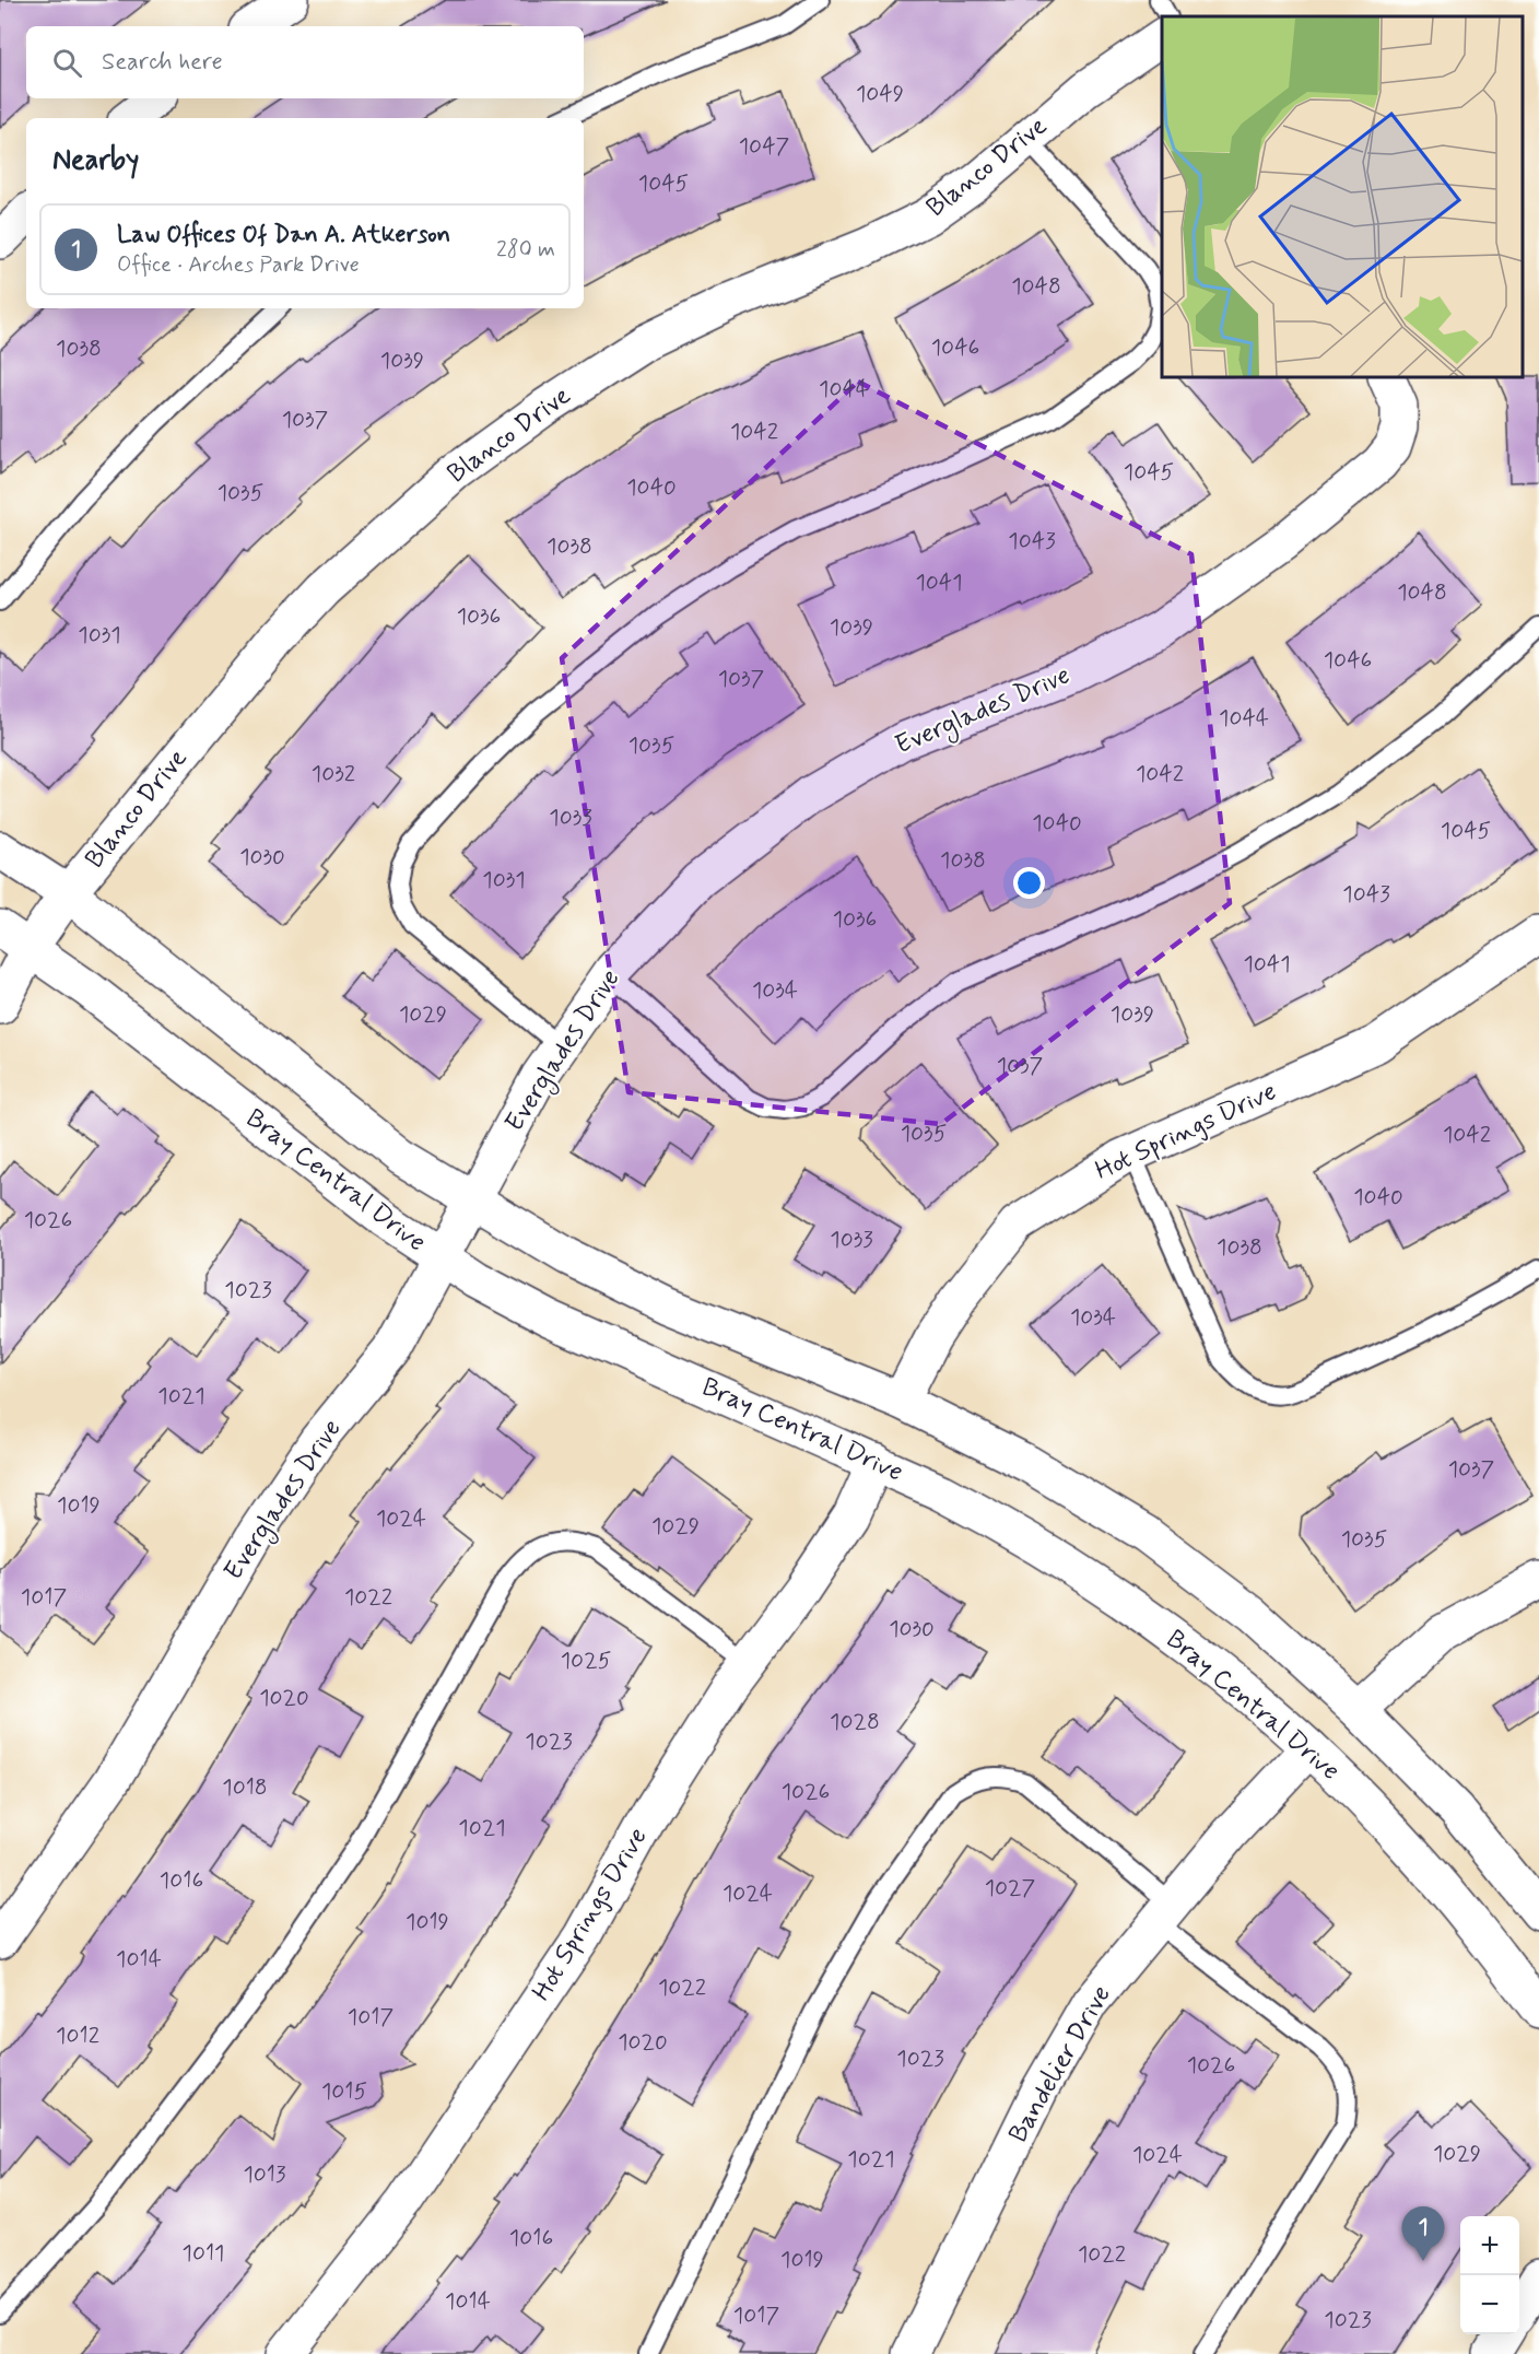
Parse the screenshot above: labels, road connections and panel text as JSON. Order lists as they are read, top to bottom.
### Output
{
  "streets": {
    "street": [
      "Blanco Drive",
      "Everglades Drive",
      "Hot Springs Drive",
      "Bray Central Drive",
      "Bandelier Drive"
    ]
  },
  "crossings": [
    ["Blanco Drive", "Bray Central Drive"],
    ["Everglades Drive", "Bray Central Drive"],
    ["Hot Springs Drive", "Bray Central Drive"],
    ["Bray Central Drive", "Bandelier Drive"]
  ],
  "house_numbers": [
    "1049",
    "1047",
    "1045",
    "1048",
    "1046",
    "1038",
    "1039",
    "1044",
    "1037",
    "1042",
    "1045",
    "1040",
    "1035",
    "1043",
    "1038",
    "1041",
    "1048",
    "1036",
    "1039",
    "1031",
    "1046",
    "1037",
    "1044",
    "1035",
    "1032",
    "1042",
    "1033",
    "1040",
    "1045",
    "1030",
    "1038",
    "1031",
    "1043",
    "1036",
    "1041",
    "1034",
    "1029",
    "1039",
    "1037",
    "1035",
    "1042",
    "1040",
    "1026",
    "1033",
    "1038",
    "1023",
    "1034",
    "1021",
    "1037",
    "1019",
    "1024",
    "1029",
    "1035",
    "1017",
    "1022",
    "1030",
    "1025",
    "1020",
    "1028",
    "1023",
    "1018",
    "1026",
    "1021",
    "1016",
    "1027",
    "1024",
    "1019",
    "1014",
    "1022",
    "1017",
    "1012",
    "1020",
    "1023",
    "1026",
    "1015",
    "1029",
    "1024",
    "1021",
    "1013",
    "1016",
    "1011",
    "1022",
    "1019",
    "1014",
    "1017",
    "1023"
  ],
  "page": {
    "search": "Search here",
    "heading": "Nearby",
    "list": [
      {
        "mark": "1",
        "name": "Law Offices Of Dan A. Atkerson",
        "note": "Office · Arches Park Drive",
        "value": "280 m"
      }
    ],
    "pins": "1",
    "map_buttons": ["+", "−"]
  }
}
